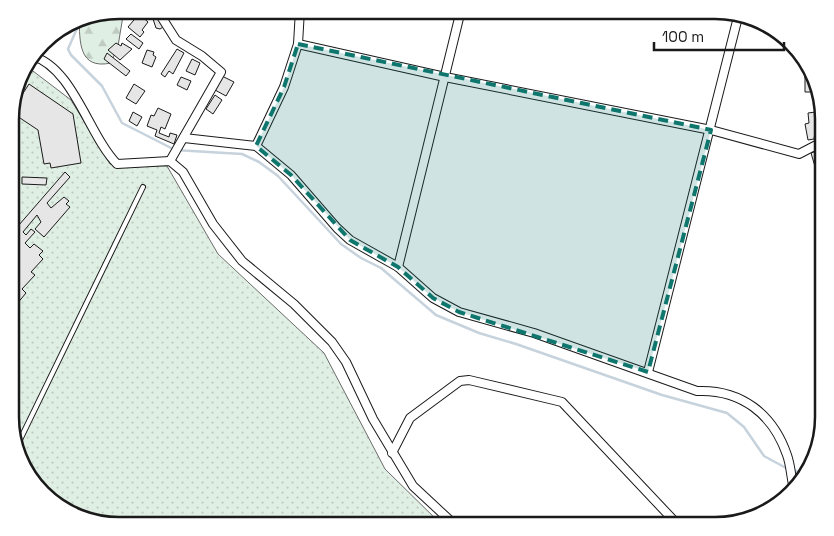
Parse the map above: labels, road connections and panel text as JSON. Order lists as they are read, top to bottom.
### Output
{
  "scale_bar": "100 m"
}
